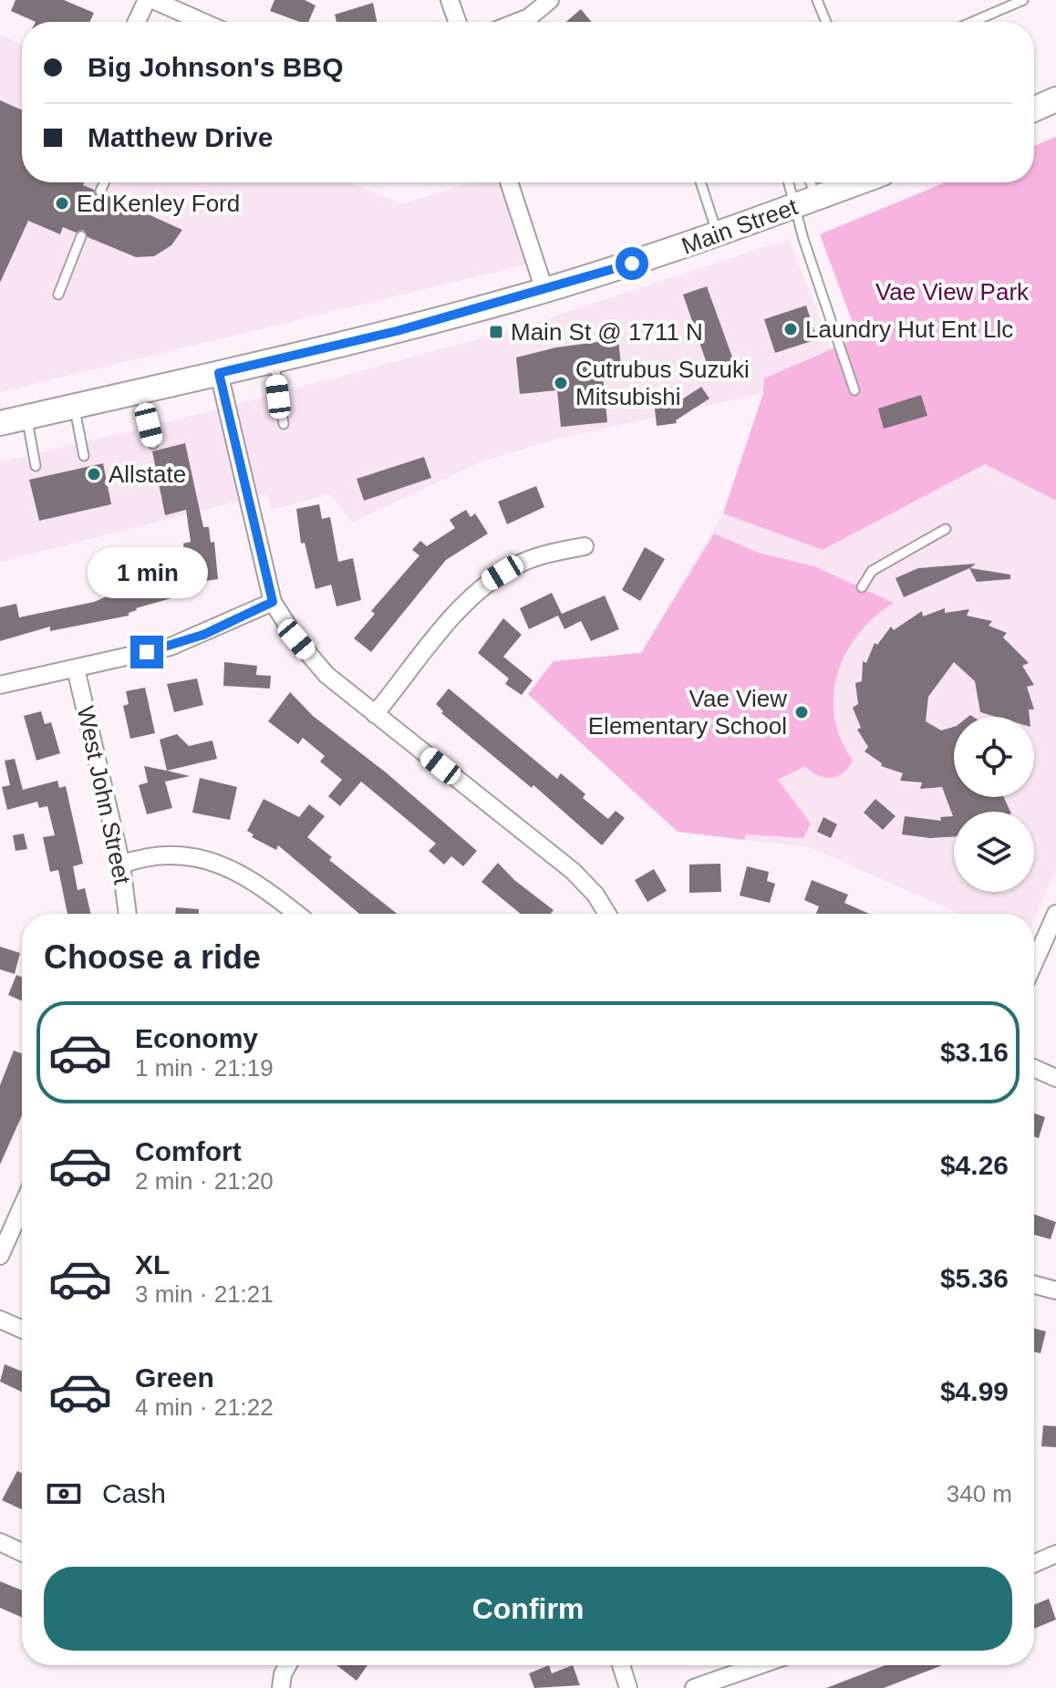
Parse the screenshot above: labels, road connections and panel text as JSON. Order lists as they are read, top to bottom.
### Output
{
  "streets": {
    "main road": ["Main Street"],
    "street": ["West John Street"]
  },
  "parks": ["Vae View Park"],
  "places": {
    "other": [
      "Ed Kenley Ford",
      "Laundry Hut Ent Llc",
      "Cutrubus Suzuki Mitsubishi",
      "Allstate",
      "Vae View Elementary School"
    ],
    "transit": ["Main St @ 1711 N"]
  },
  "page": {
    "banner": ["Big Johnson's BBQ", "Matthew Drive"],
    "bubble": "1 min",
    "heading": "Choose a ride",
    "list": [
      {
        "name": "Economy",
        "note": "1 min · 21:19",
        "value": "$3.16"
      },
      {
        "name": "Comfort",
        "note": "2 min · 21:20",
        "value": "$4.26"
      },
      {
        "name": "XL",
        "note": "3 min · 21:21",
        "value": "$5.36"
      },
      {
        "name": "Green",
        "note": "4 min · 21:22",
        "value": "$4.99"
      }
    ],
    "pay": ["Cash", "340 m"],
    "buttons": "Confirm"
  }
}
